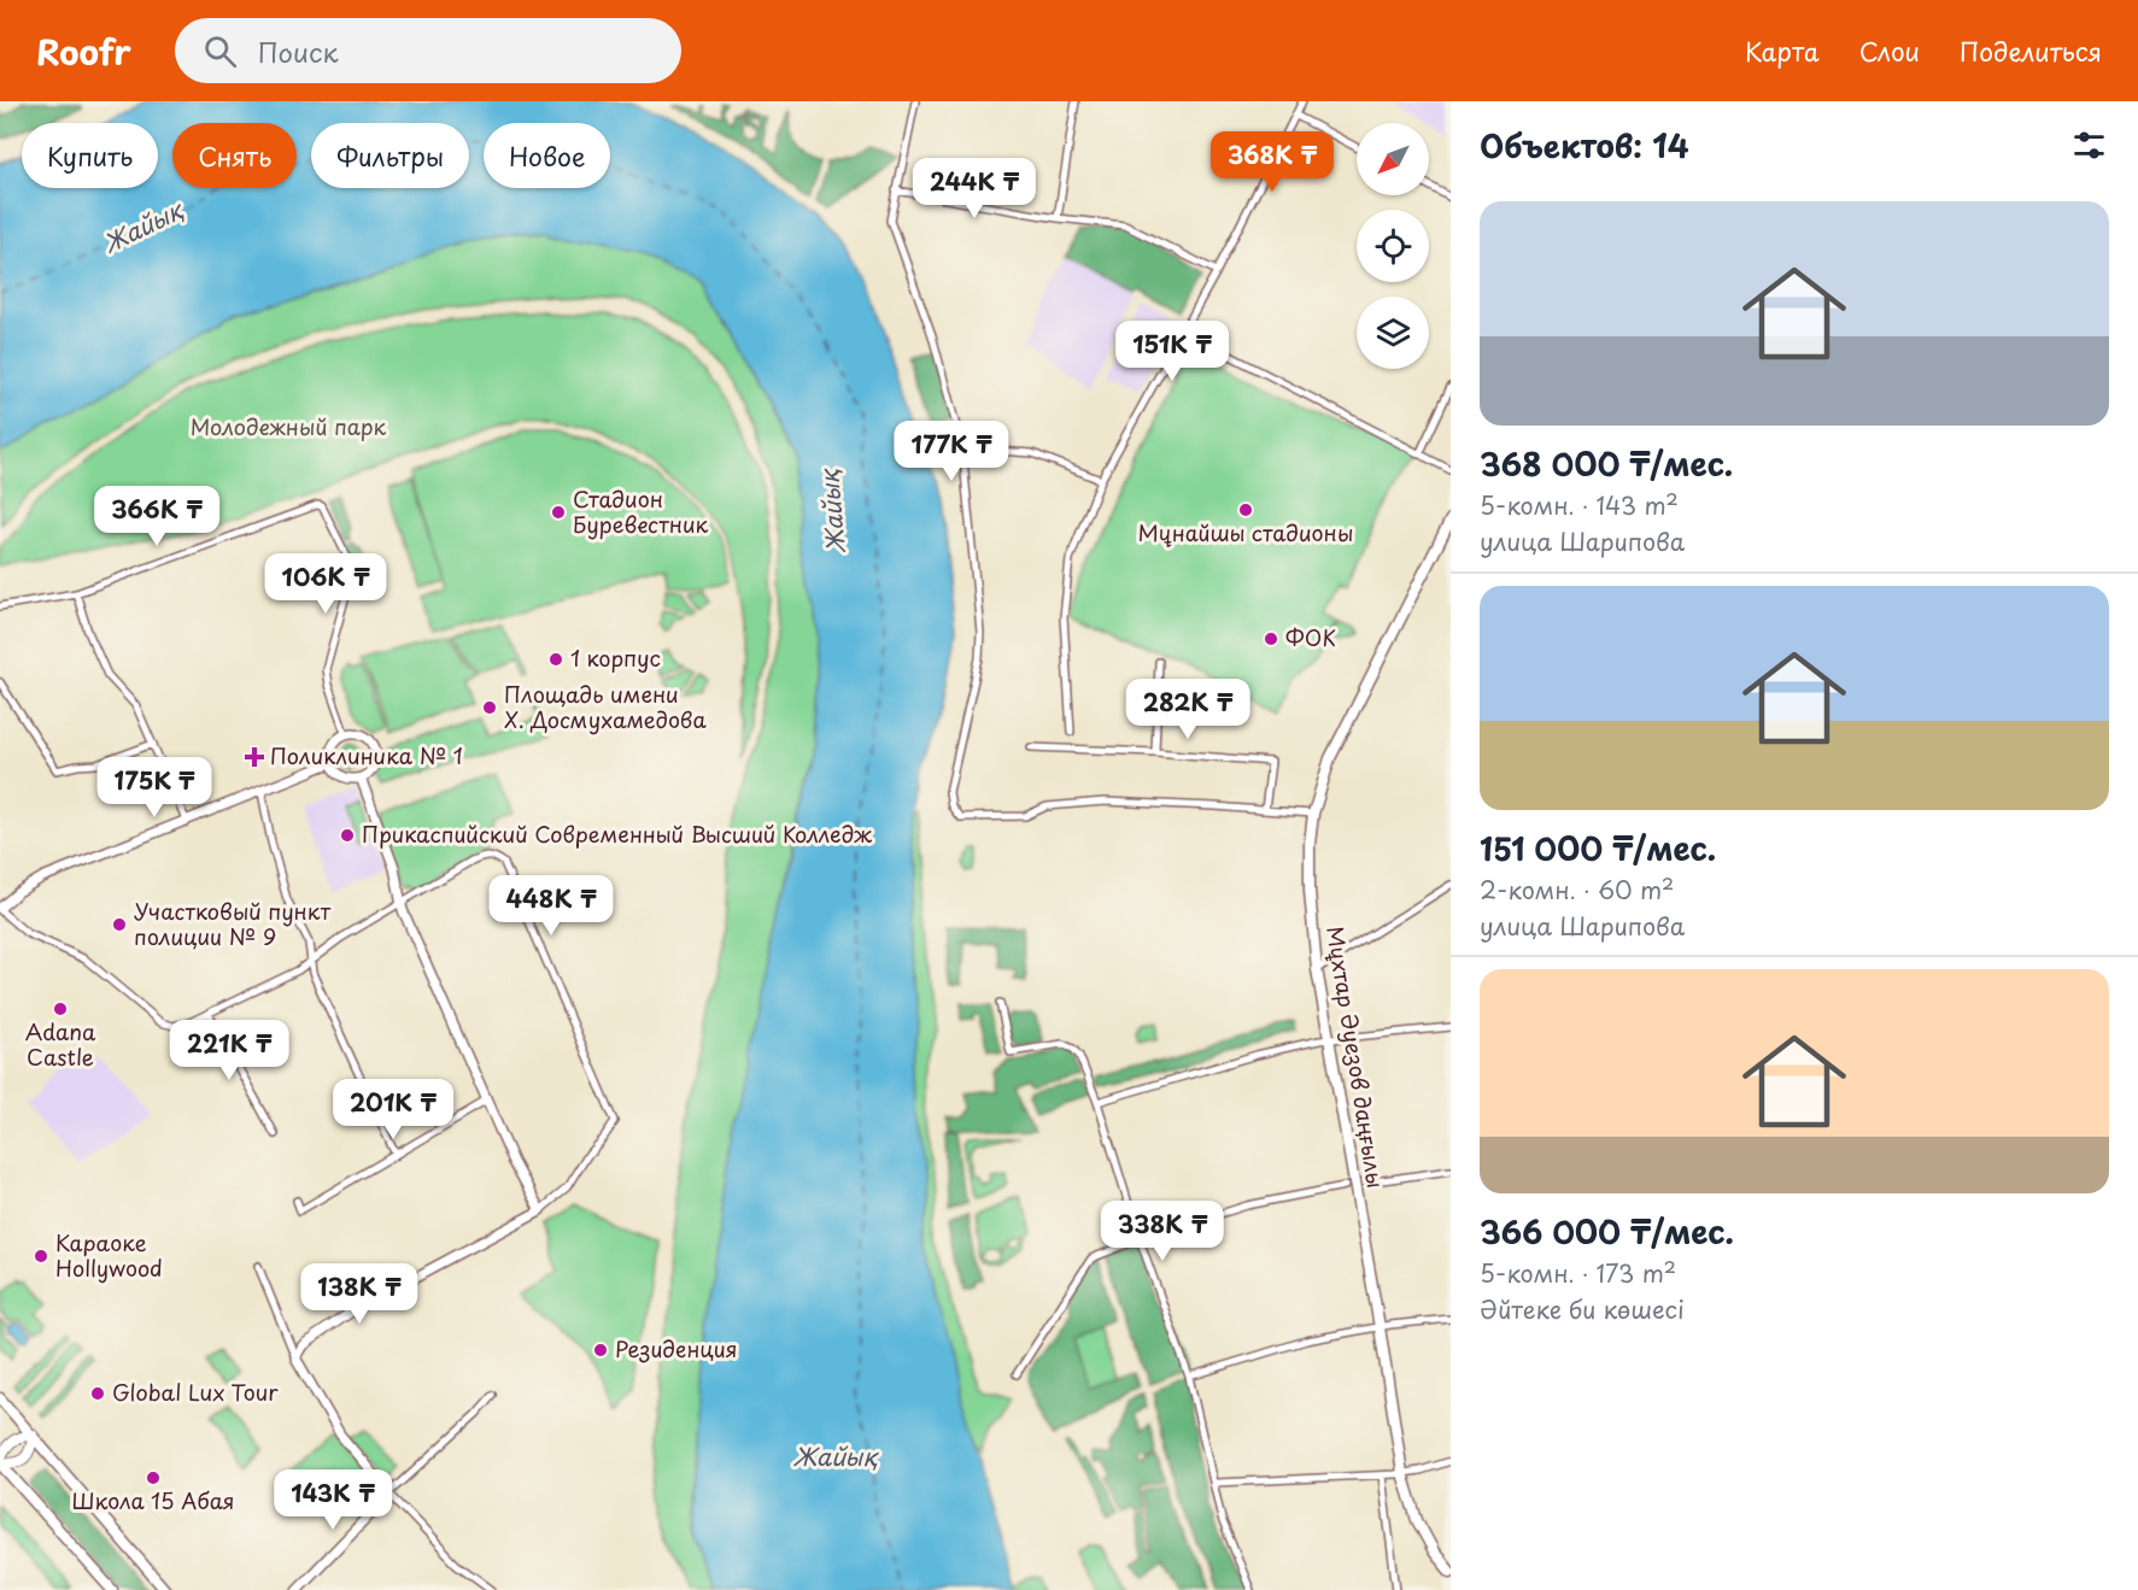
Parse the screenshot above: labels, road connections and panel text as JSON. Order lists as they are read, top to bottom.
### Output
{
  "streets": {
    "main road": ["Мұхтар Әуезов даңғылы"]
  },
  "water": ["Жайық"],
  "parks": ["Молодежный парк"],
  "places": {
    "other": [
      "Мұнайшы стадионы",
      "Стадион Буревестник",
      "ФОК",
      "1 корпус",
      "Площадь имени Х. Досмухамедова",
      "Прикаспийский Современный Высший Колледж",
      "Участковый пункт полиции № 9",
      "Adana Сastle",
      "Караоке Hollywood",
      "Резиденция",
      "Global Lux Tour",
      "Школа 15 Абая"
    ],
    "health": ["Поликлиника № 1"]
  },
  "north": "bottom left",
  "page": {
    "header": "Roofr",
    "search": "Поиск",
    "nav": ["Карта", "Слои", "Поделиться"],
    "heading": "Объектов: 14",
    "chip": [
      "Купить",
      "Снять",
      "Фильтры",
      "Новое"
    ],
    "price": [
      "368K ₸",
      "244K ₸",
      "151K ₸",
      "177K ₸",
      "366K ₸",
      "106K ₸",
      "282K ₸",
      "175K ₸",
      "448K ₸",
      "221K ₸",
      "201K ₸",
      "338K ₸",
      "138K ₸",
      "143K ₸"
    ],
    "list": [
      {
        "name": "368 000 ₸/мес.",
        "note": "5-комн. · 143 m² · улица Шарипова"
      },
      {
        "name": "151 000 ₸/мес.",
        "note": "2-комн. · 60 m² · улица Шарипова"
      },
      {
        "name": "366 000 ₸/мес.",
        "note": "5-комн. · 173 m² · Әйтеке би көшесі"
      }
    ]
  }
}
